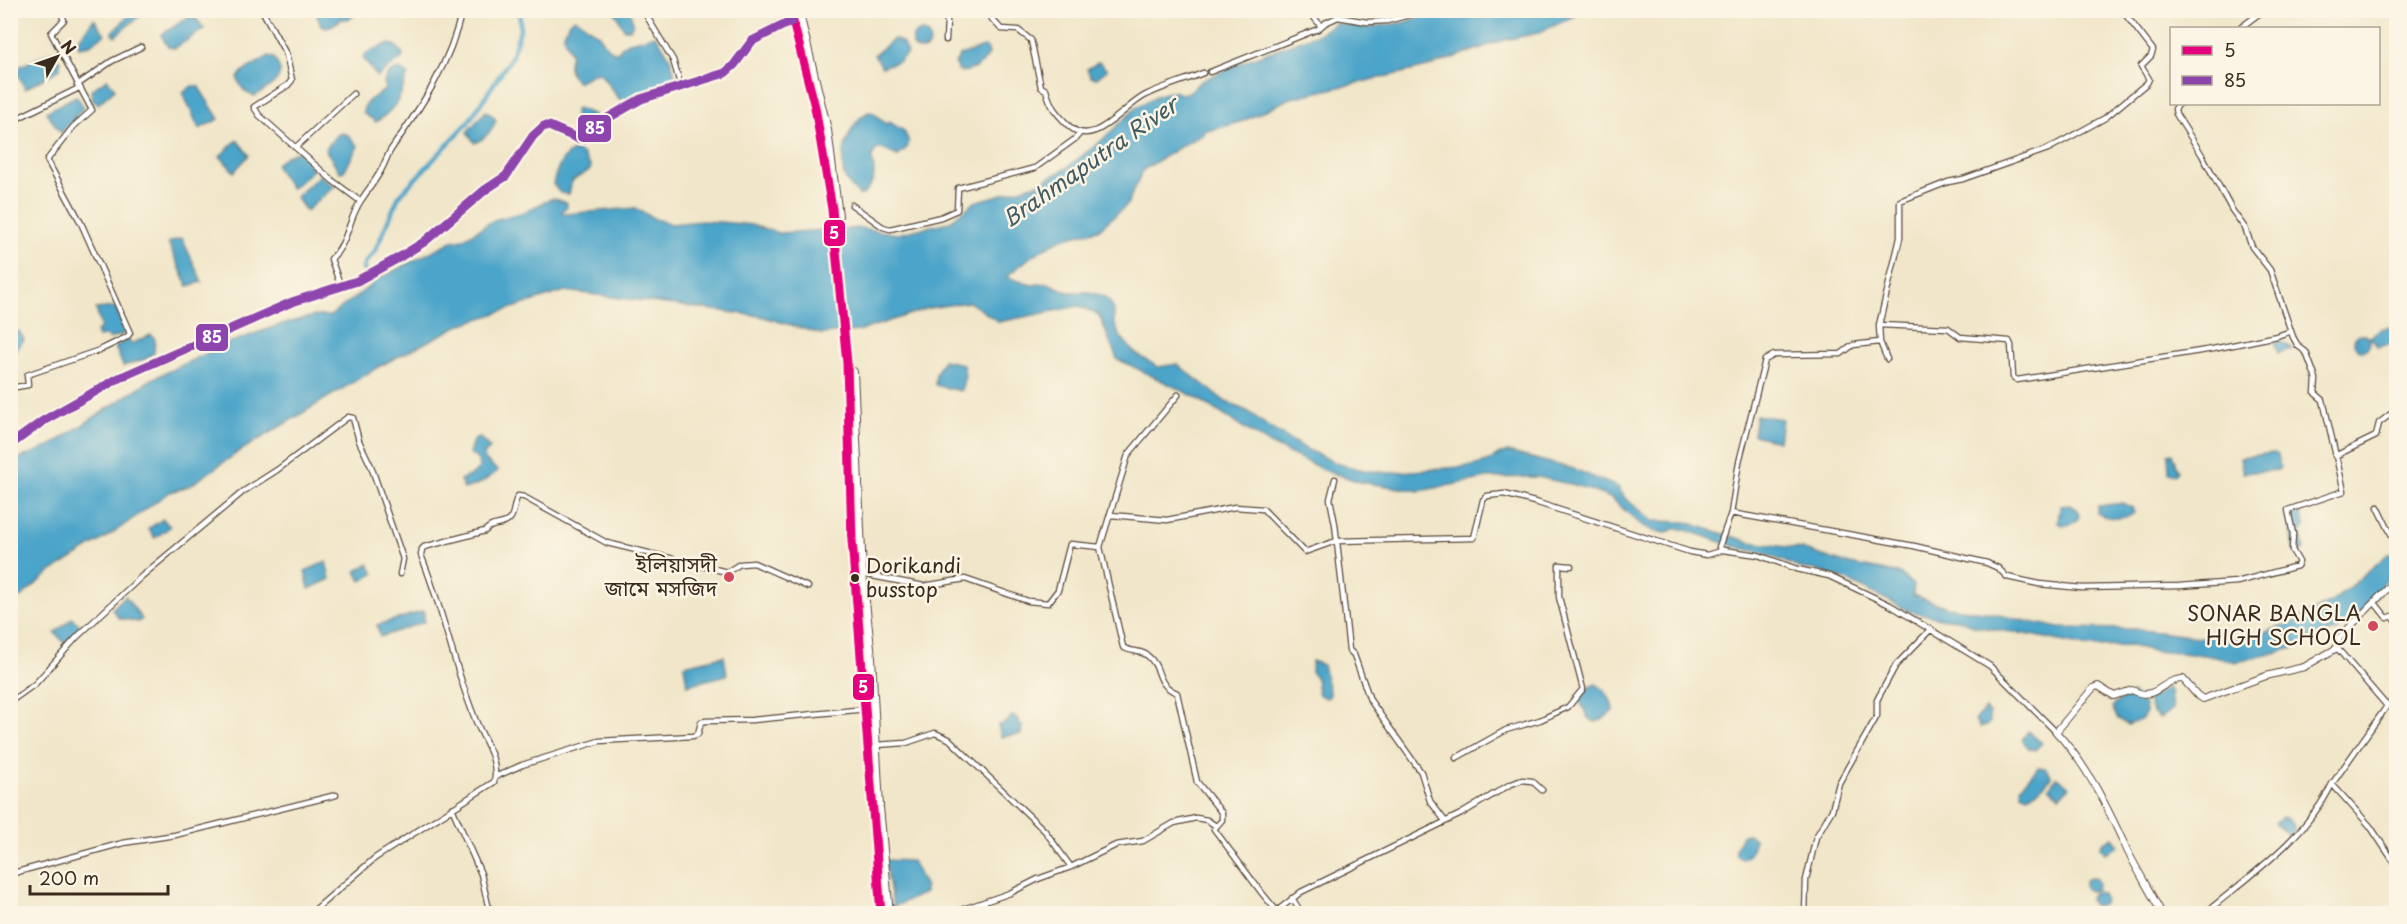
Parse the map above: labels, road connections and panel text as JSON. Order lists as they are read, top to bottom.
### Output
{
  "water": ["Brahmaputra River"],
  "places": ["ইলিয়াসদী জামে মসজিদ", "Dorikandi busstop", "SONAR BANGLA HIGH SCHOOL"],
  "lines": ["transit line 5", "transit line 85"],
  "legend": ["5", "85"],
  "scale_bar": "200 m",
  "north": "top right"
}
